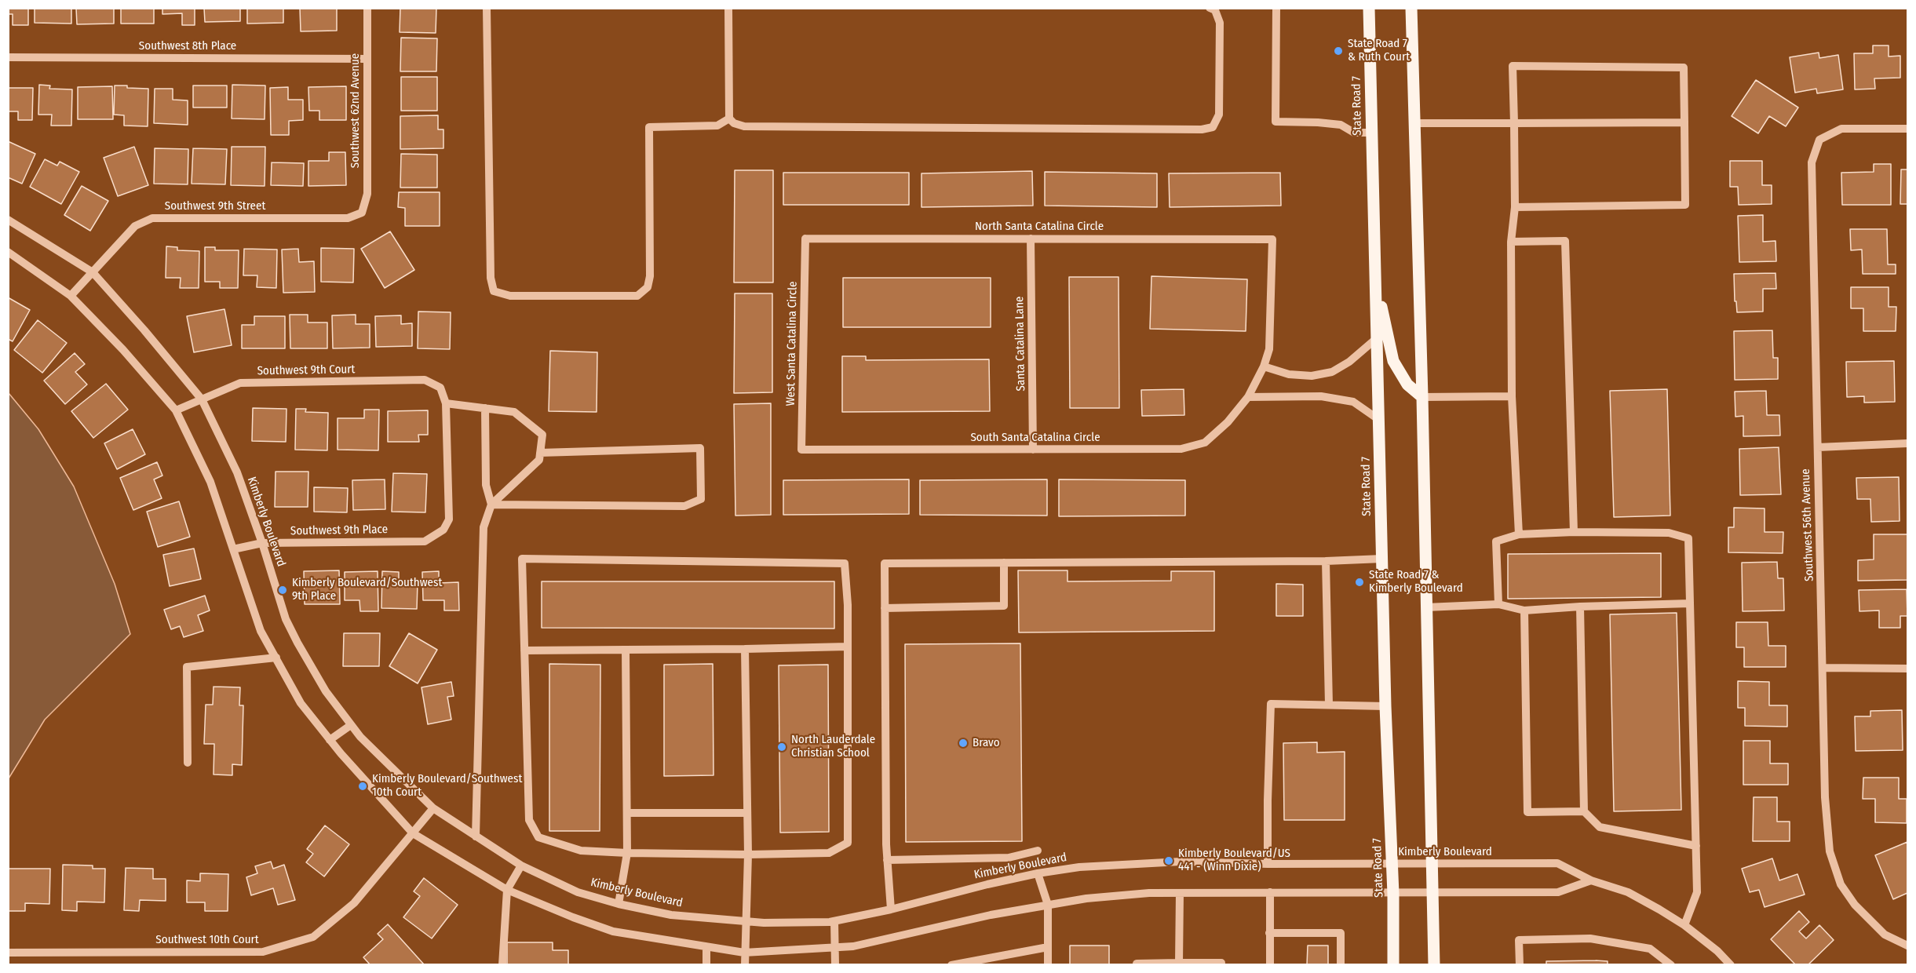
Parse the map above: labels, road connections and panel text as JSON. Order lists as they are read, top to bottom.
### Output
{
  "streets": {
    "main road": ["State Road 7"],
    "street": [
      "Southwest 8th Place",
      "Southwest 62nd Avenue",
      "Southwest 9th Street",
      "North Santa Catalina Circle",
      "West Santa Catalina Circle",
      "Santa Catalina Lane",
      "Southwest 9th Court",
      "South Santa Catalina Circle",
      "Kimberly Boulevard",
      "Southwest 56th Avenue",
      "Southwest 9th Place",
      "Southwest 10th Court"
    ]
  },
  "crossings": [
    ["Southwest 8th Place", "Southwest 62nd Avenue"],
    ["State Road 7", "Kimberly Boulevard"],
    ["Southwest 62nd Avenue", "Southwest 9th Street"],
    ["Southwest 9th Street", "Kimberly Boulevard"],
    ["North Santa Catalina Circle", "West Santa Catalina Circle"],
    ["North Santa Catalina Circle", "Santa Catalina Lane"],
    ["North Santa Catalina Circle", "South Santa Catalina Circle"],
    ["West Santa Catalina Circle", "South Santa Catalina Circle"],
    ["Santa Catalina Lane", "South Santa Catalina Circle"],
    ["Southwest 9th Court", "Kimberly Boulevard"],
    ["Southwest 9th Court", "Southwest 9th Place"],
    ["Kimberly Boulevard", "Southwest 9th Place"],
    ["Kimberly Boulevard", "Southwest 10th Court"]
  ],
  "places": [
    "State Road 7 & Ruth Court",
    "State Road 7 & Kimberly Boulevard",
    "Kimberly Boulevard/Southwest 9th Place",
    "Bravo",
    "North Lauderdale Christian School",
    "Kimberly Boulevard/Southwest 10th Court",
    "Kimberly Boulevard/US 441 - (Winn Dixie)"
  ]
}
